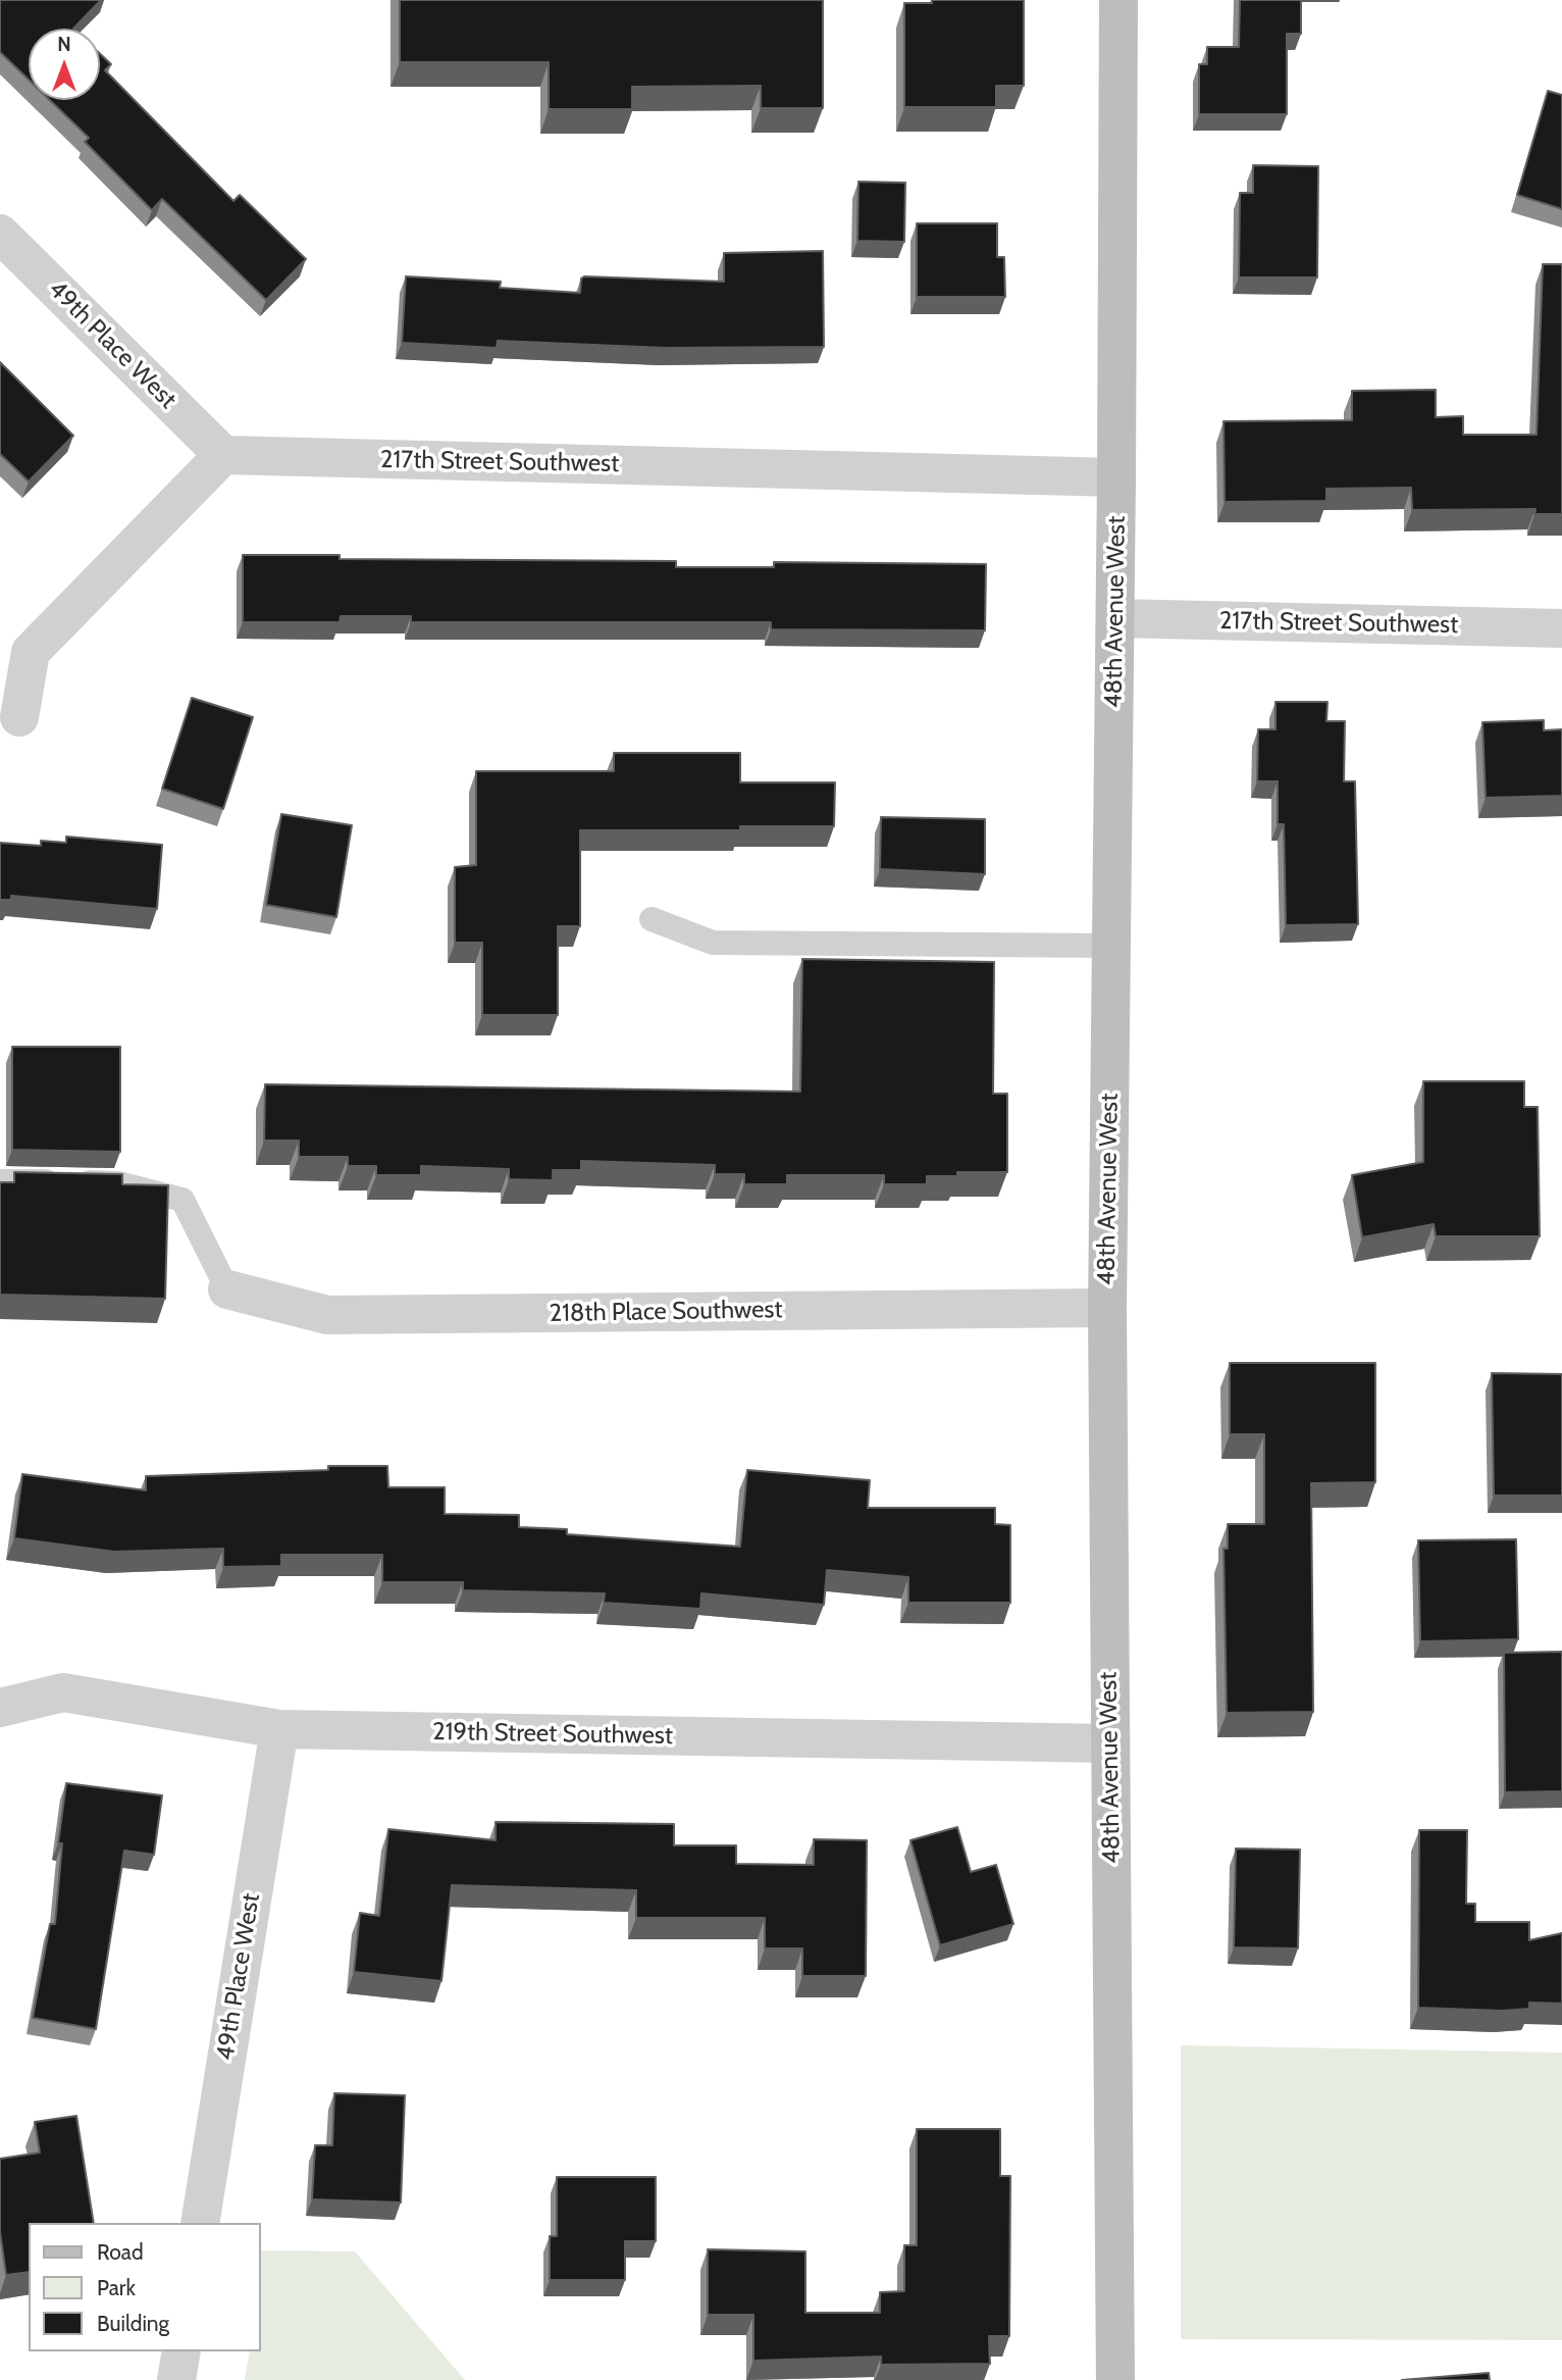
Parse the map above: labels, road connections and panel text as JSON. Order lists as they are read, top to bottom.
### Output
{
  "streets": {
    "main road": ["48th Avenue West"],
    "street": [
      "49th Place West",
      "217th Street Southwest",
      "218th Place Southwest",
      "219th Street Southwest"
    ]
  },
  "crossings": [
    ["49th Place West", "217th Street Southwest"],
    ["49th Place West", "219th Street Southwest"],
    ["217th Street Southwest", "48th Avenue West"],
    ["48th Avenue West", "218th Place Southwest"],
    ["48th Avenue West", "219th Street Southwest"]
  ],
  "legend": ["Road", "Park", "Building"],
  "north": "top"
}
